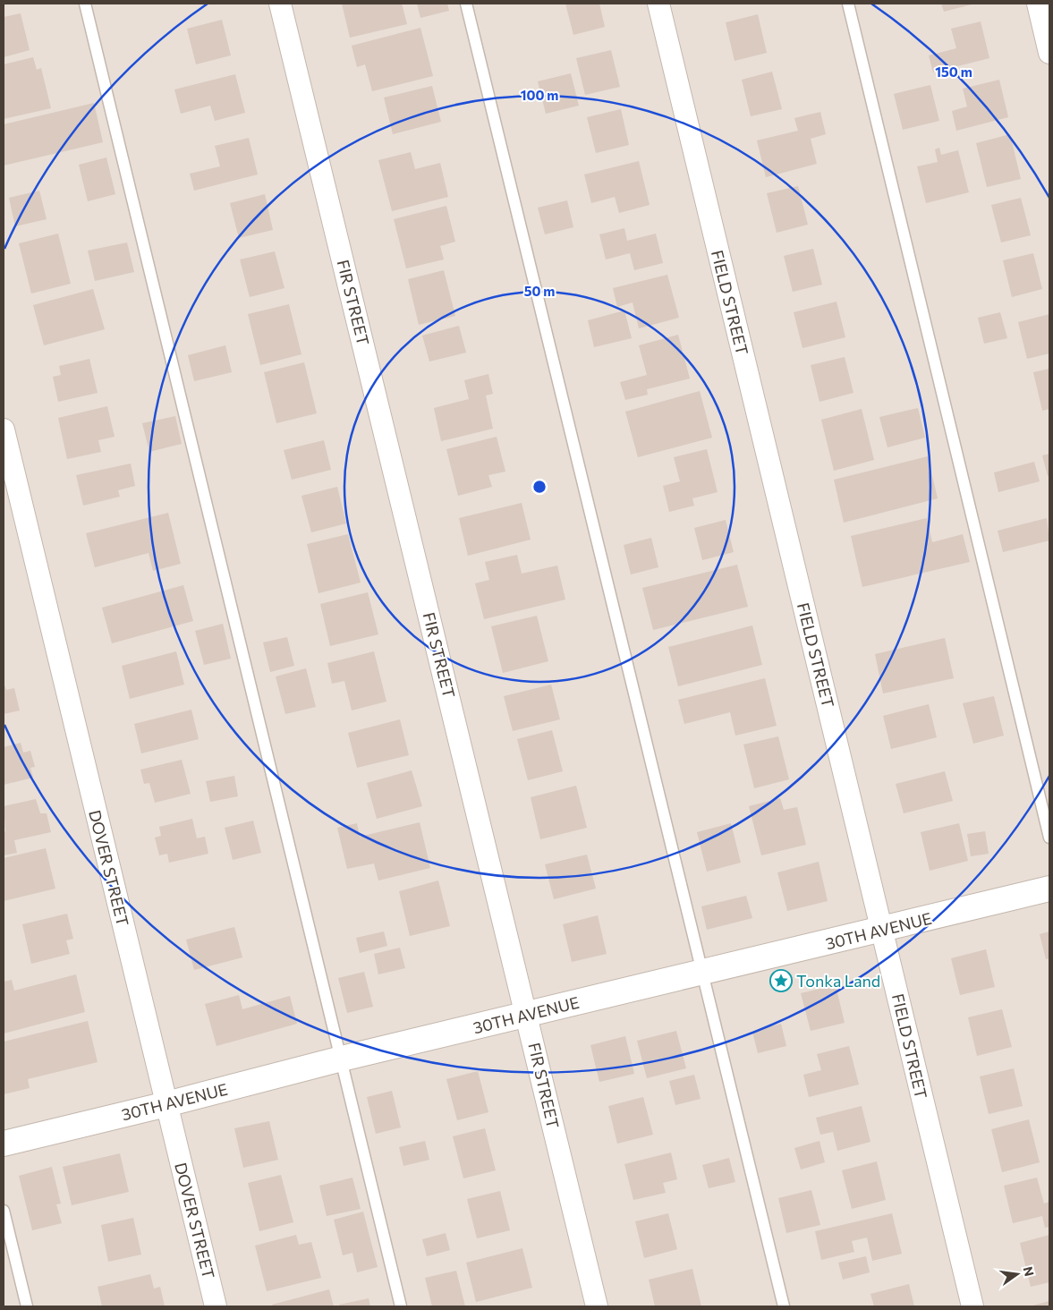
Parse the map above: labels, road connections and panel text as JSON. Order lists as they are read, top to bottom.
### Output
{
  "streets": {
    "street": [
      "FIR STREET",
      "FIELD STREET",
      "DOVER STREET",
      "30TH AVENUE"
    ]
  },
  "crossings": [
    ["FIR STREET", "30TH AVENUE"],
    ["FIELD STREET", "30TH AVENUE"],
    ["DOVER STREET", "30TH AVENUE"]
  ],
  "places": {
    "place": ["Tonka Land"]
  },
  "north": "right",
  "rings": ["150 m", "100 m", "50 m"]
}
